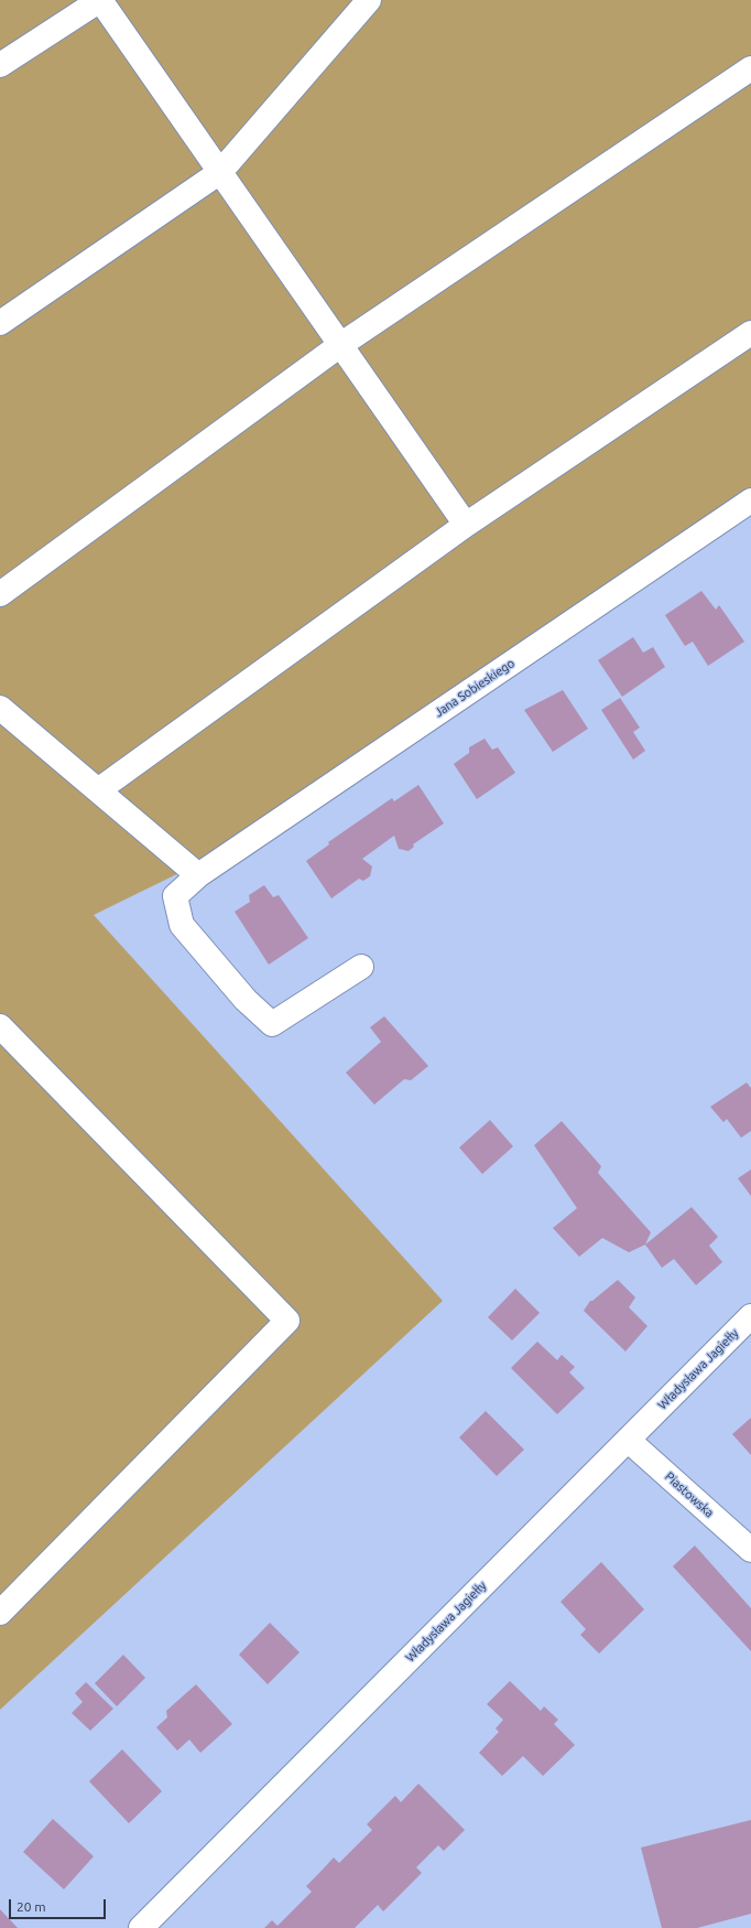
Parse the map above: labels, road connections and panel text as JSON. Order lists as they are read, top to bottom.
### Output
{
  "streets": {
    "street": ["Jana Sobieskiego", "Władysława Jagiełły", "Piastowska"]
  },
  "crossings": [
    ["Władysława Jagiełły", "Piastowska"]
  ],
  "scale_bar": "20 m"
}
